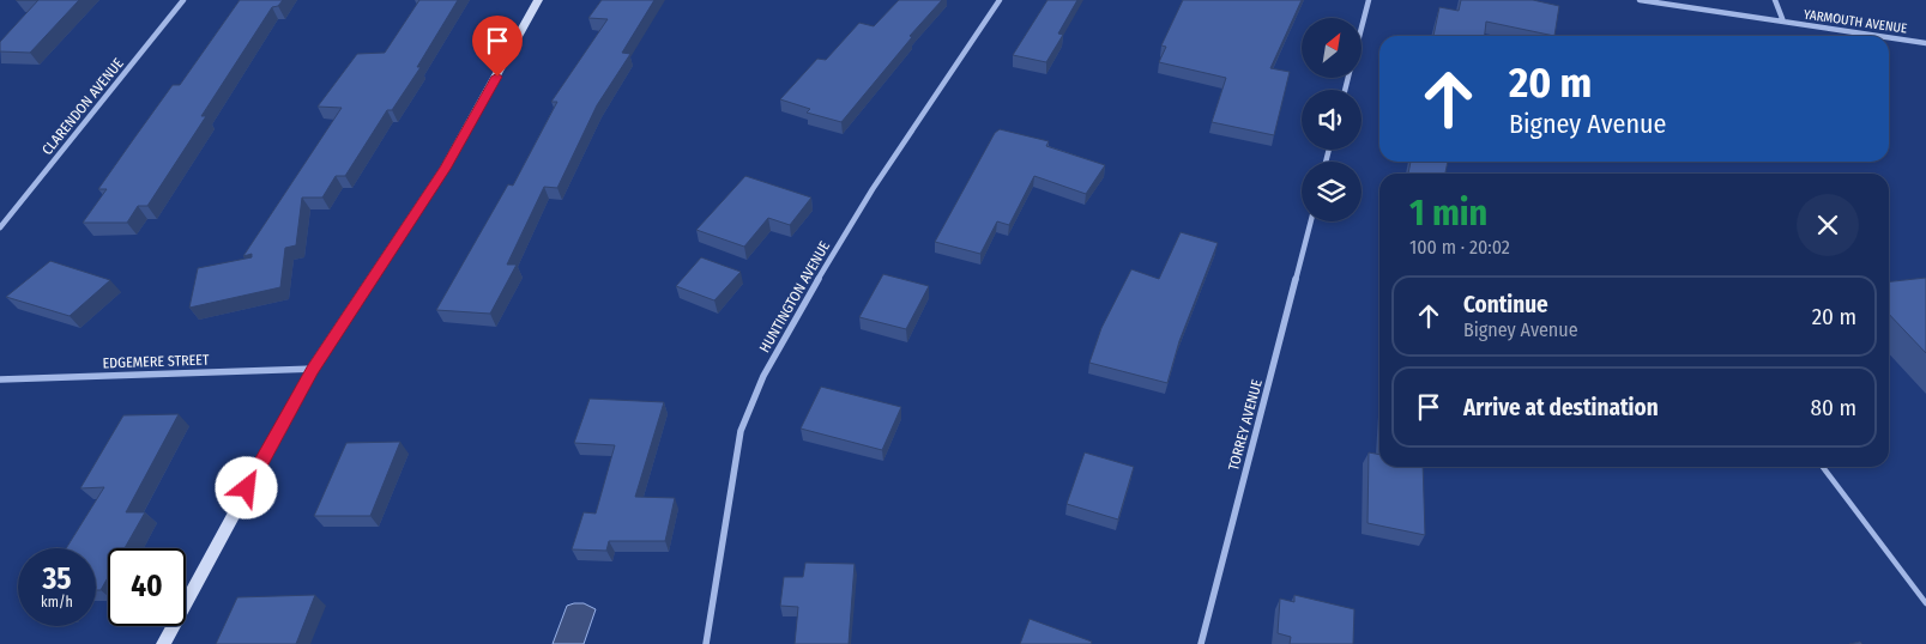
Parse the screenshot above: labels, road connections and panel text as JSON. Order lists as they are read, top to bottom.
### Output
{
  "streets": {
    "street": [
      "YARMOUTH AVENUE",
      "CLARENDON AVENUE",
      "HUNTINGTON AVENUE",
      "EDGEMERE STREET",
      "TORREY AVENUE"
    ]
  },
  "north": "top right",
  "page": {
    "turn": ["20 m", "Bigney Avenue"],
    "heading": ["1 min", "100 m · 20:02"],
    "list": [
      {
        "name": "Continue",
        "note": "Bigney Avenue",
        "value": "20 m"
      },
      {
        "name": "Arrive at destination",
        "value": "80 m"
      }
    ],
    "speed": "35 km/h",
    "limit": "40"
  }
}
